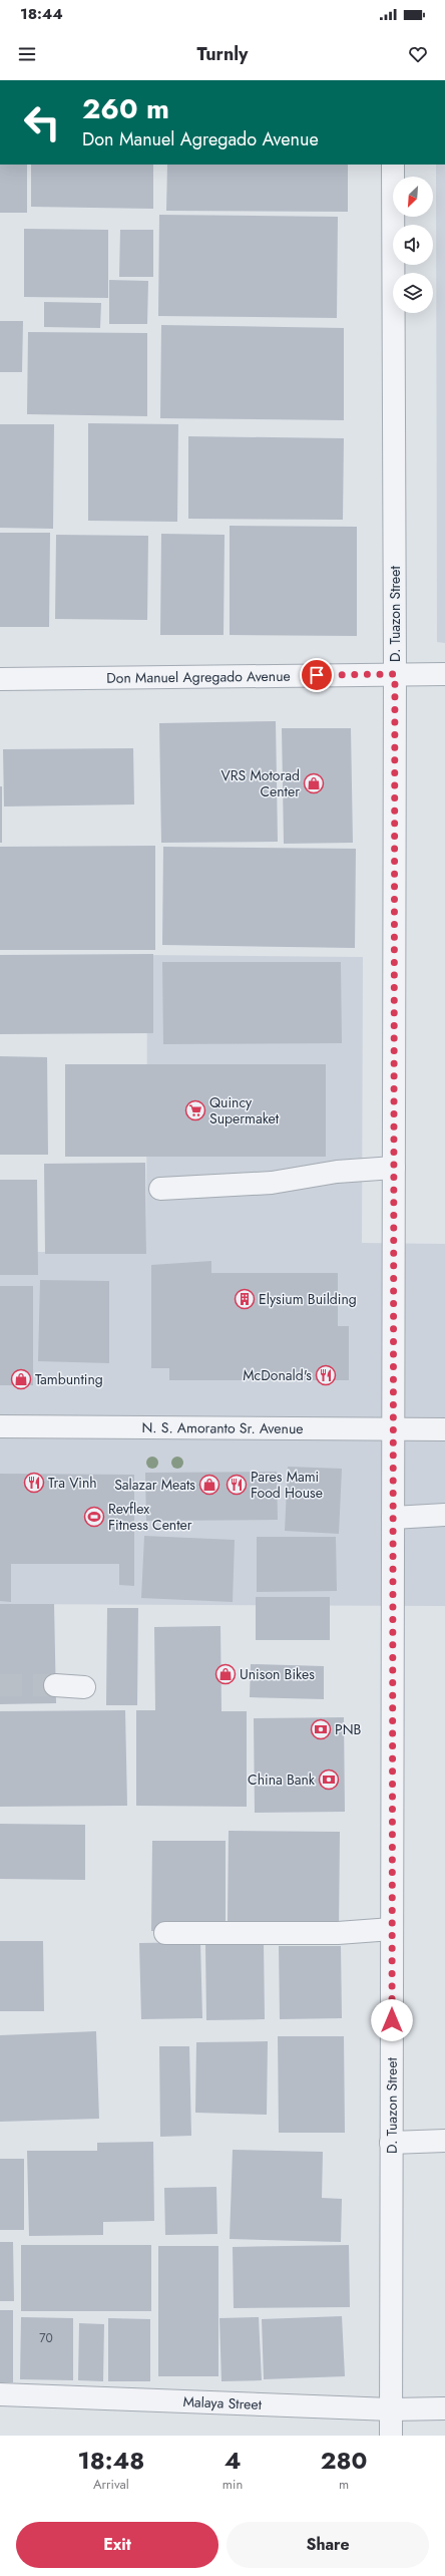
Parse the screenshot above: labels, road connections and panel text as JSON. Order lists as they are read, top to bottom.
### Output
{
  "streets": {
    "street": [
      "D. Tuazon Street",
      "Don Manuel Agregado Avenue",
      "N. S. Amoranto Sr. Avenue",
      "Malaya Street"
    ]
  },
  "crossings": [
    ["D. Tuazon Street", "Don Manuel Agregado Avenue"],
    ["D. Tuazon Street", "N. S. Amoranto Sr. Avenue"],
    ["D. Tuazon Street", "Malaya Street"]
  ],
  "places": {
    "shop": [
      "VRS Motorad Center",
      "Tambunting",
      "Salazar Meats",
      "Unison Bikes"
    ],
    "supermarket": ["Quincy Supermaket"],
    "building": ["Elysium Building"],
    "restaurant": ["McDonald's", "Tra Vinh", "Pares Mami Food House"],
    "sports": ["Revflex Fitness Center"],
    "bank": ["PNB", "China Bank"]
  },
  "house_numbers": ["70"],
  "north": "bottom left",
  "page": {
    "status": "18:44",
    "header": "Turnly",
    "turn": ["260 m", "Don Manuel Agregado Avenue"],
    "eta": [
      "18:48",
      "Arrival",
      "4",
      "min",
      "280",
      "m"
    ],
    "buttons": ["Exit", "Share"]
  }
}
